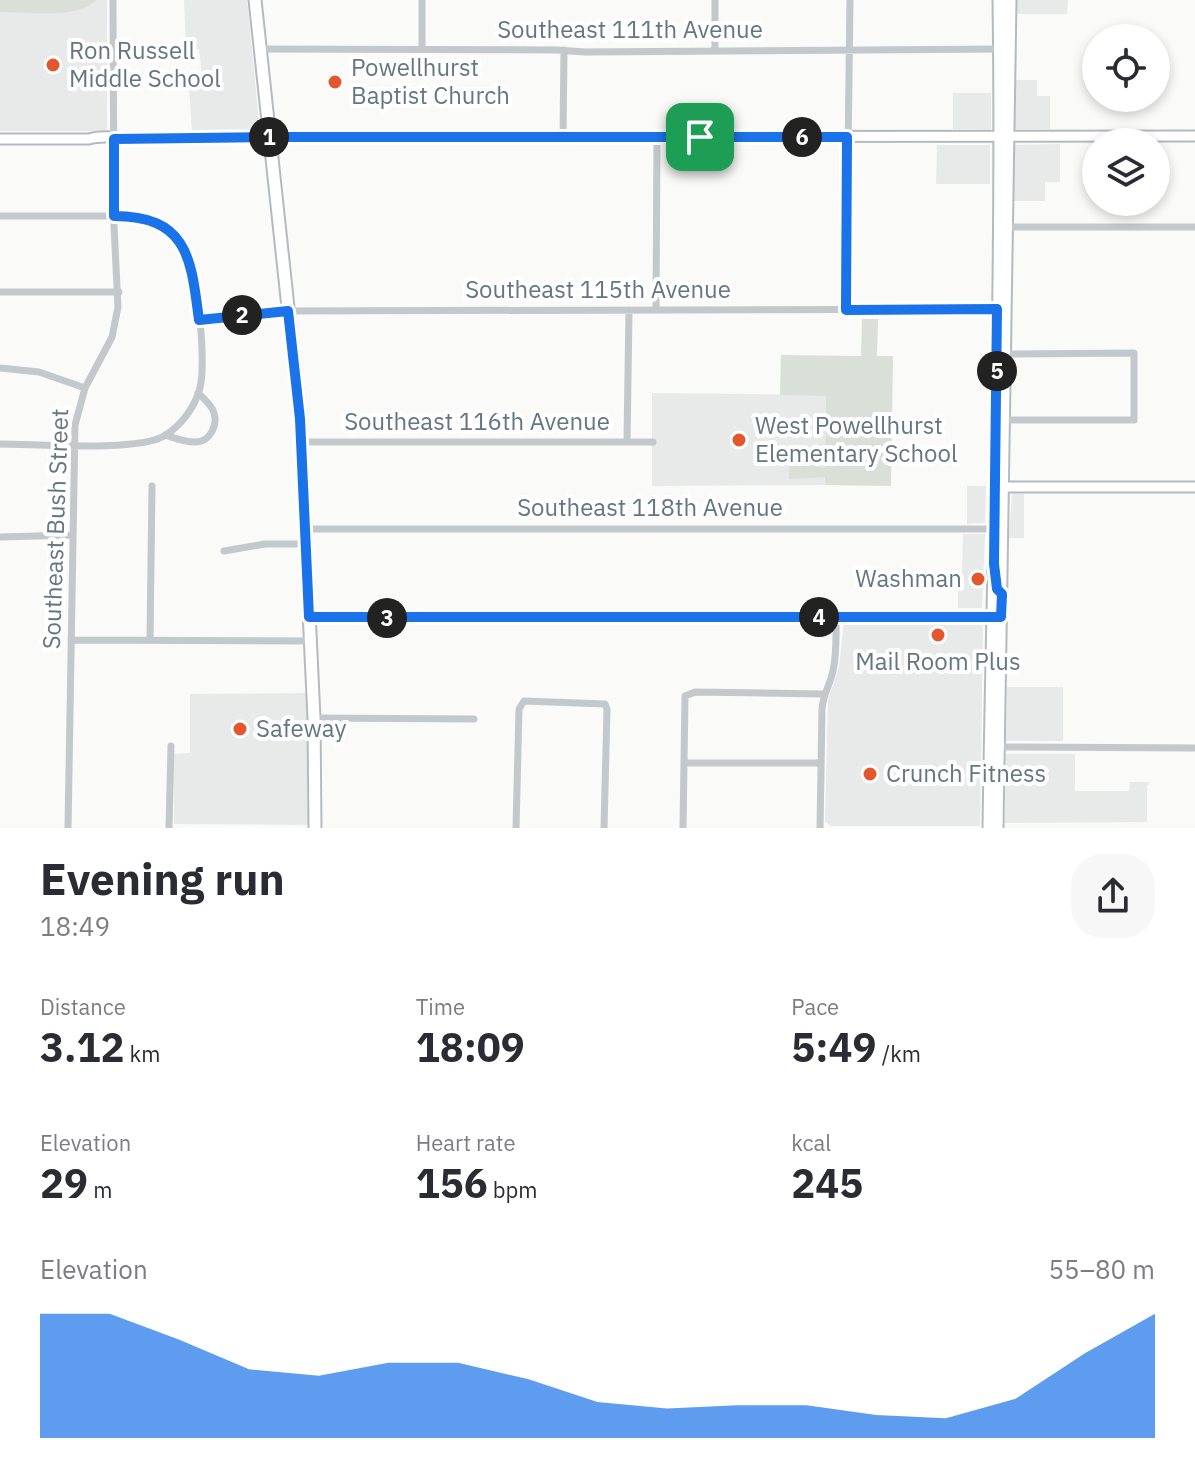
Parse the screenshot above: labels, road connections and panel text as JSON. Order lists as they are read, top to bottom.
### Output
{
  "streets": {
    "street": [
      "Southeast 111th Avenue",
      "Southeast 115th Avenue",
      "Southeast 116th Avenue",
      "Southeast 118th Avenue",
      "Southeast Bush Street"
    ]
  },
  "places": [
    "Ron Russell Middle School",
    "Powellhurst Baptist Church",
    "West Powellhurst Elementary School",
    "Washman",
    "Mail Room Plus",
    "Safeway",
    "Crunch Fitness"
  ],
  "page": {
    "pins": [
      "1",
      "6",
      "2",
      "5",
      "4",
      "3"
    ],
    "heading": ["Evening run", "18:49"],
    "stats": [
      ["Distance", "3.12 km"],
      ["Time", "18:09"],
      ["Pace", "5:49 /km"],
      ["Elevation", "29 m"],
      ["Heart rate", "156 bpm"],
      ["kcal", "245"]
    ],
    "chart": ["Elevation", "55–80 m"]
  }
}
